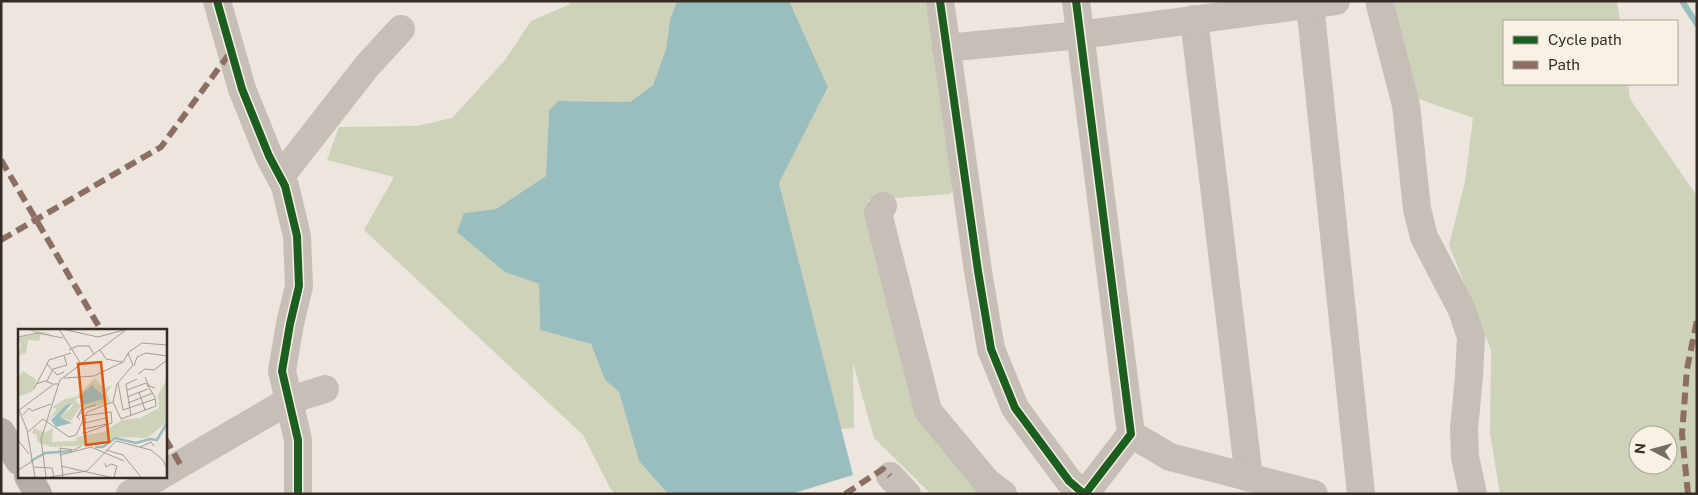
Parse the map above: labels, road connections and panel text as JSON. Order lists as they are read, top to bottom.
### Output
{
  "legend": ["Cycle path", "Path"],
  "north": "left"
}
